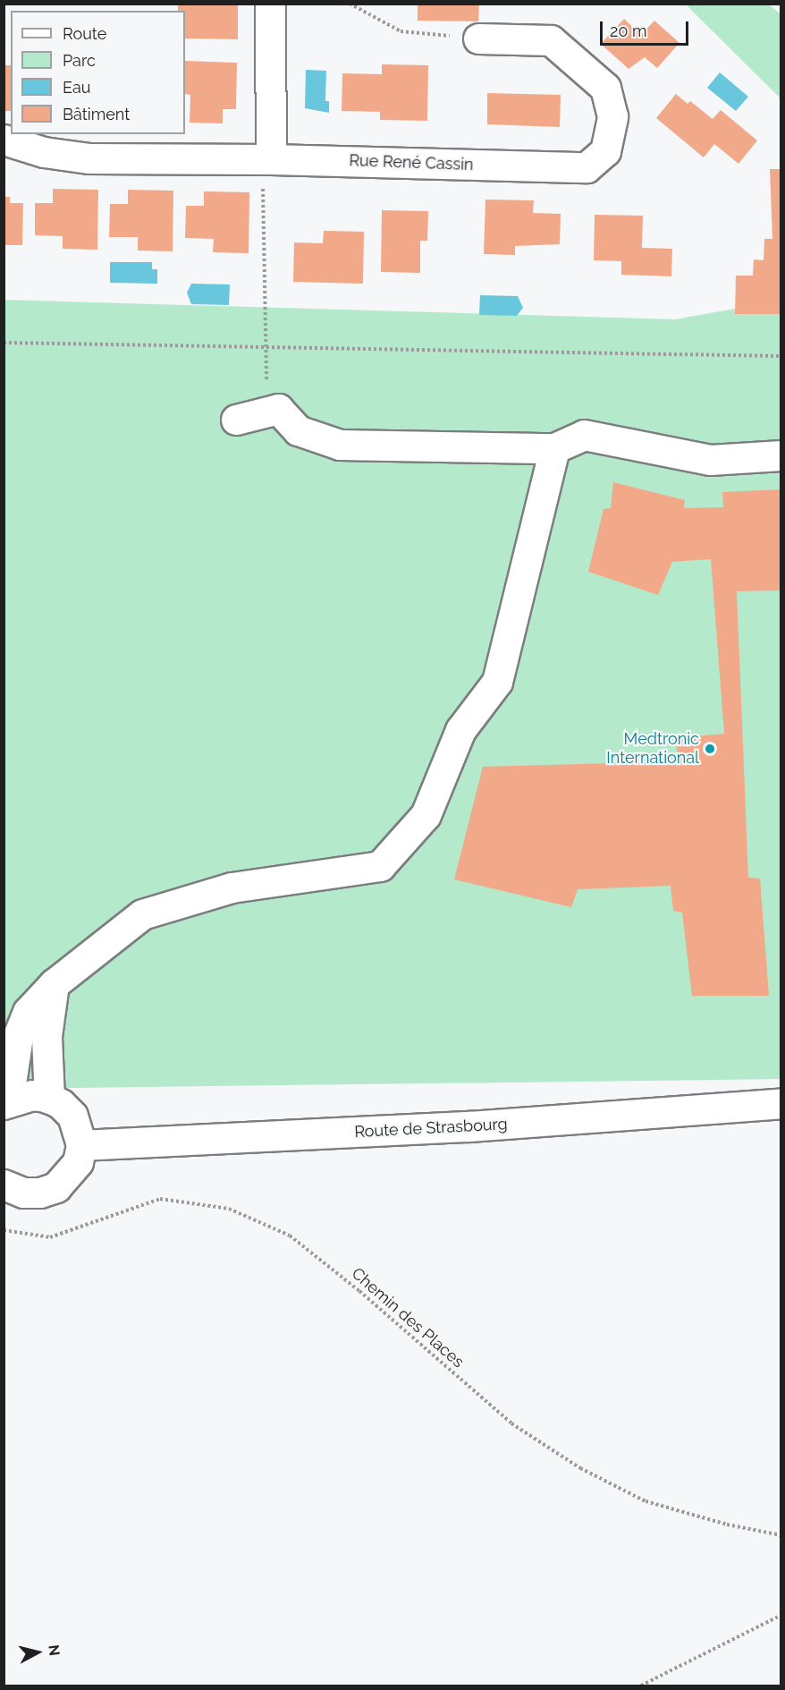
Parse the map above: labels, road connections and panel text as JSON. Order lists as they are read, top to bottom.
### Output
{
  "streets": {
    "street": ["Rue René Cassin", "Route de Strasbourg"],
    "path": ["Chemin des Places"]
  },
  "places": ["Medtronic International"],
  "legend": [
    "Route",
    "Parc",
    "Eau",
    "Bâtiment"
  ],
  "scale_bar": "20 m",
  "north": "right"
}
